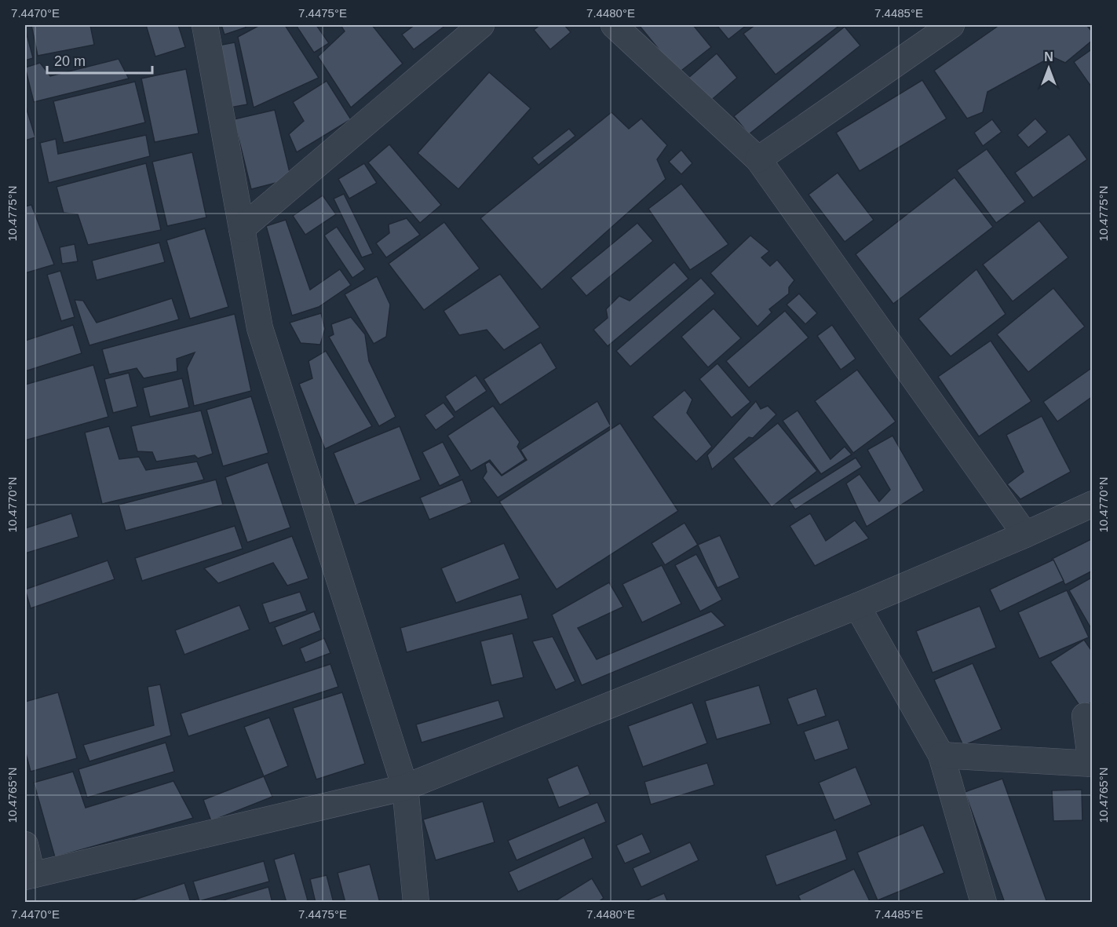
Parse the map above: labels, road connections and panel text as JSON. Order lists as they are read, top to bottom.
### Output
{
  "scale_bar": "20 m",
  "north": "top",
  "coordinates": [
    "7.4470°E",
    "7.4475°E",
    "7.4480°E",
    "7.4485°E",
    "10.4775°N",
    "10.4770°N",
    "10.4765°N"
  ]
}
